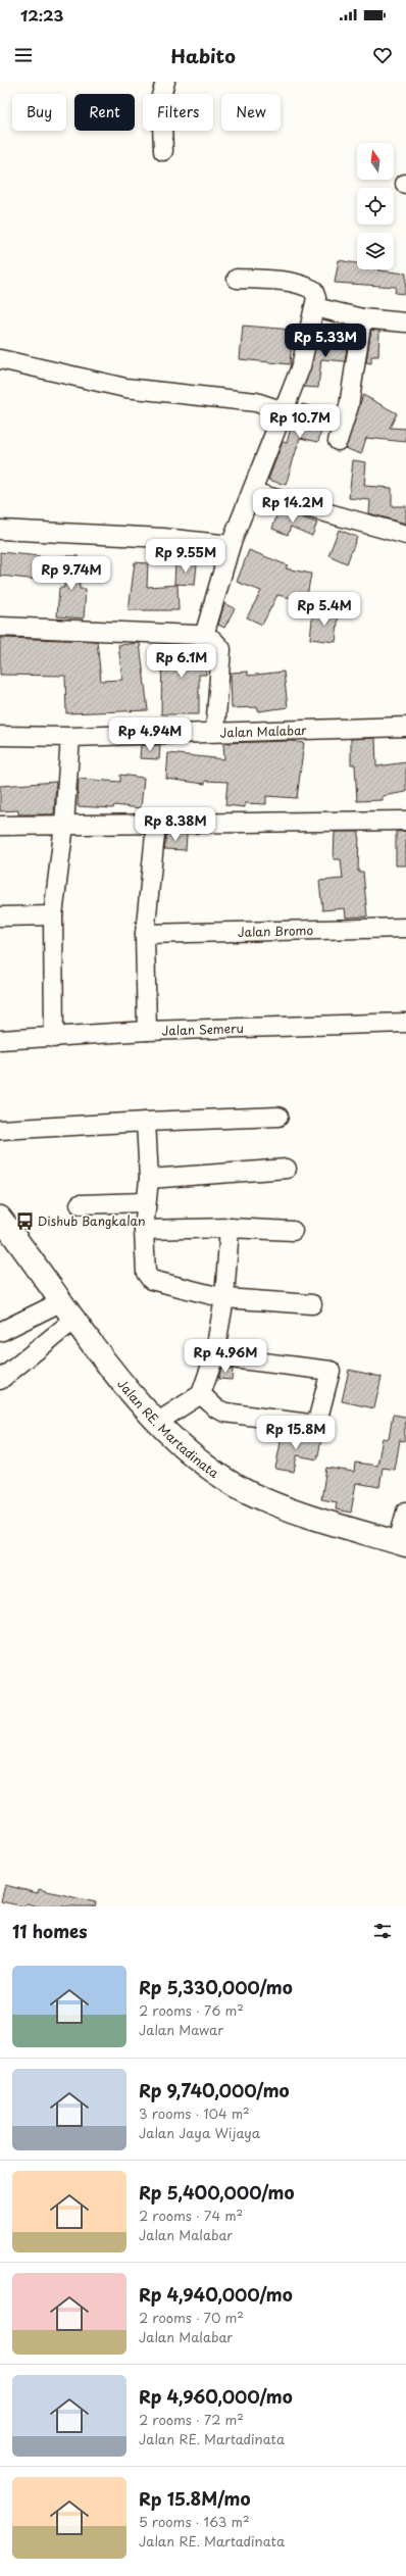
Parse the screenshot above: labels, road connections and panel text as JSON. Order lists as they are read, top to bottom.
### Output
{
  "streets": {
    "main road": ["Jalan RE. Martadinata"],
    "street": ["Jalan Malabar", "Jalan Bromo", "Jalan Semeru"]
  },
  "places": {
    "bus stop": ["Dishub Bangkalan"]
  },
  "north": "top",
  "page": {
    "status": "12:23",
    "header": "Habito",
    "chip": [
      "Buy",
      "Rent",
      "Filters",
      "New"
    ],
    "price": [
      "Rp 5.33M",
      "Rp 10.7M",
      "Rp 14.2M",
      "Rp 9.55M",
      "Rp 9.74M",
      "Rp 5.4M",
      "Rp 6.1M",
      "Rp 4.94M",
      "Rp 8.38M",
      "Rp 4.96M",
      "Rp 15.8M"
    ],
    "heading": "11 homes",
    "list": [
      {
        "name": "Rp 5,330,000/mo",
        "note": "2 rooms · 76 m² · Jalan Mawar"
      },
      {
        "name": "Rp 9,740,000/mo",
        "note": "3 rooms · 104 m² · Jalan Jaya Wijaya"
      },
      {
        "name": "Rp 5,400,000/mo",
        "note": "2 rooms · 74 m² · Jalan Malabar"
      },
      {
        "name": "Rp 4,940,000/mo",
        "note": "2 rooms · 70 m² · Jalan Malabar"
      },
      {
        "name": "Rp 4,960,000/mo",
        "note": "2 rooms · 72 m² · Jalan RE. Martadinata"
      },
      {
        "name": "Rp 15.8M/mo",
        "note": "5 rooms · 163 m² · Jalan RE. Martadinata"
      }
    ]
  }
}
